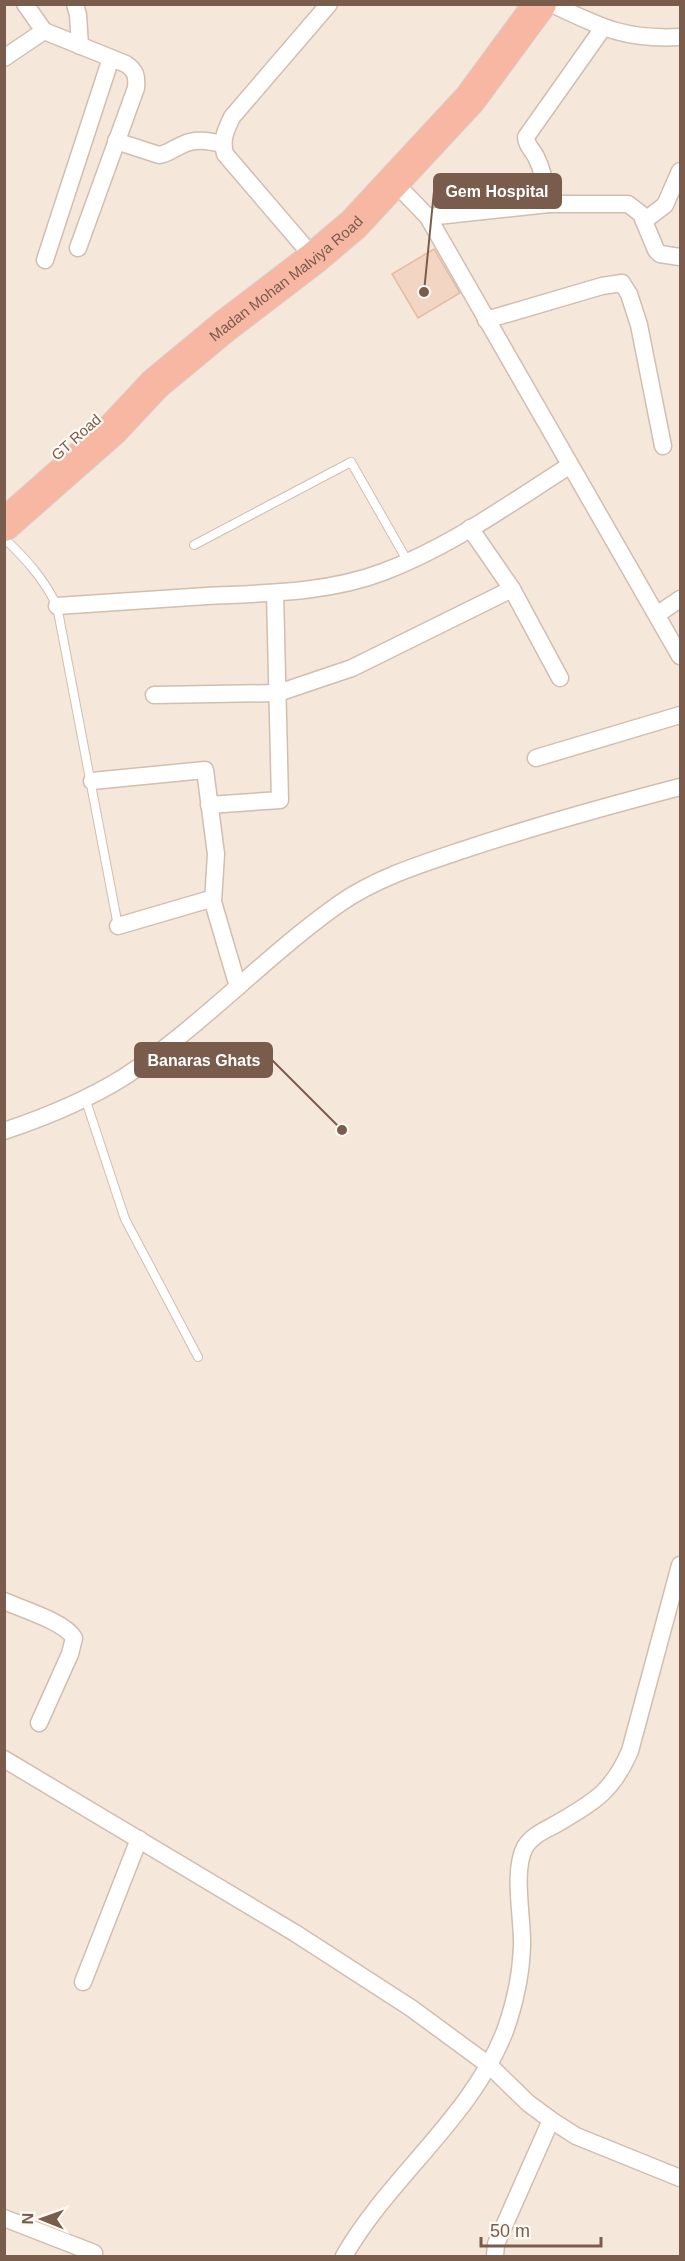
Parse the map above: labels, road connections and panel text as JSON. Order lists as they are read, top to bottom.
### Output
{
  "streets": {
    "highway": ["Madan Mohan Malviya Road", "GT Road"]
  },
  "crossings": [
    ["Madan Mohan Malviya Road", "GT Road"]
  ],
  "places": ["Gem Hospital", "Banaras Ghats"],
  "scale_bar": "50 m",
  "north": "left"
}
